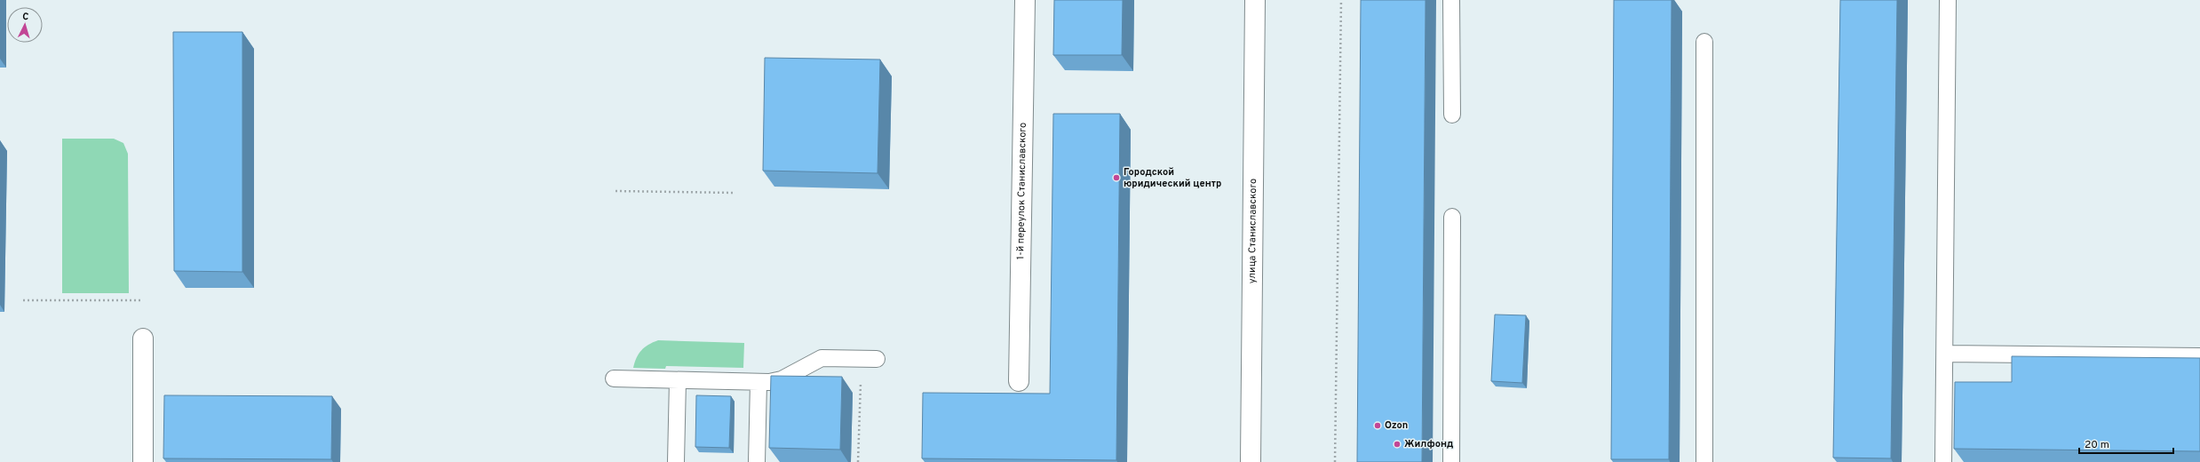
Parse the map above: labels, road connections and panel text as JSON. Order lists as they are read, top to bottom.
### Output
{
  "streets": {
    "street": ["1-й переулок Станиславского", "улица Станиславского"]
  },
  "places": ["Городской юридический центр", "Ozon", "Жилфонд"],
  "scale_bar": "20 m",
  "north": "top"
}
